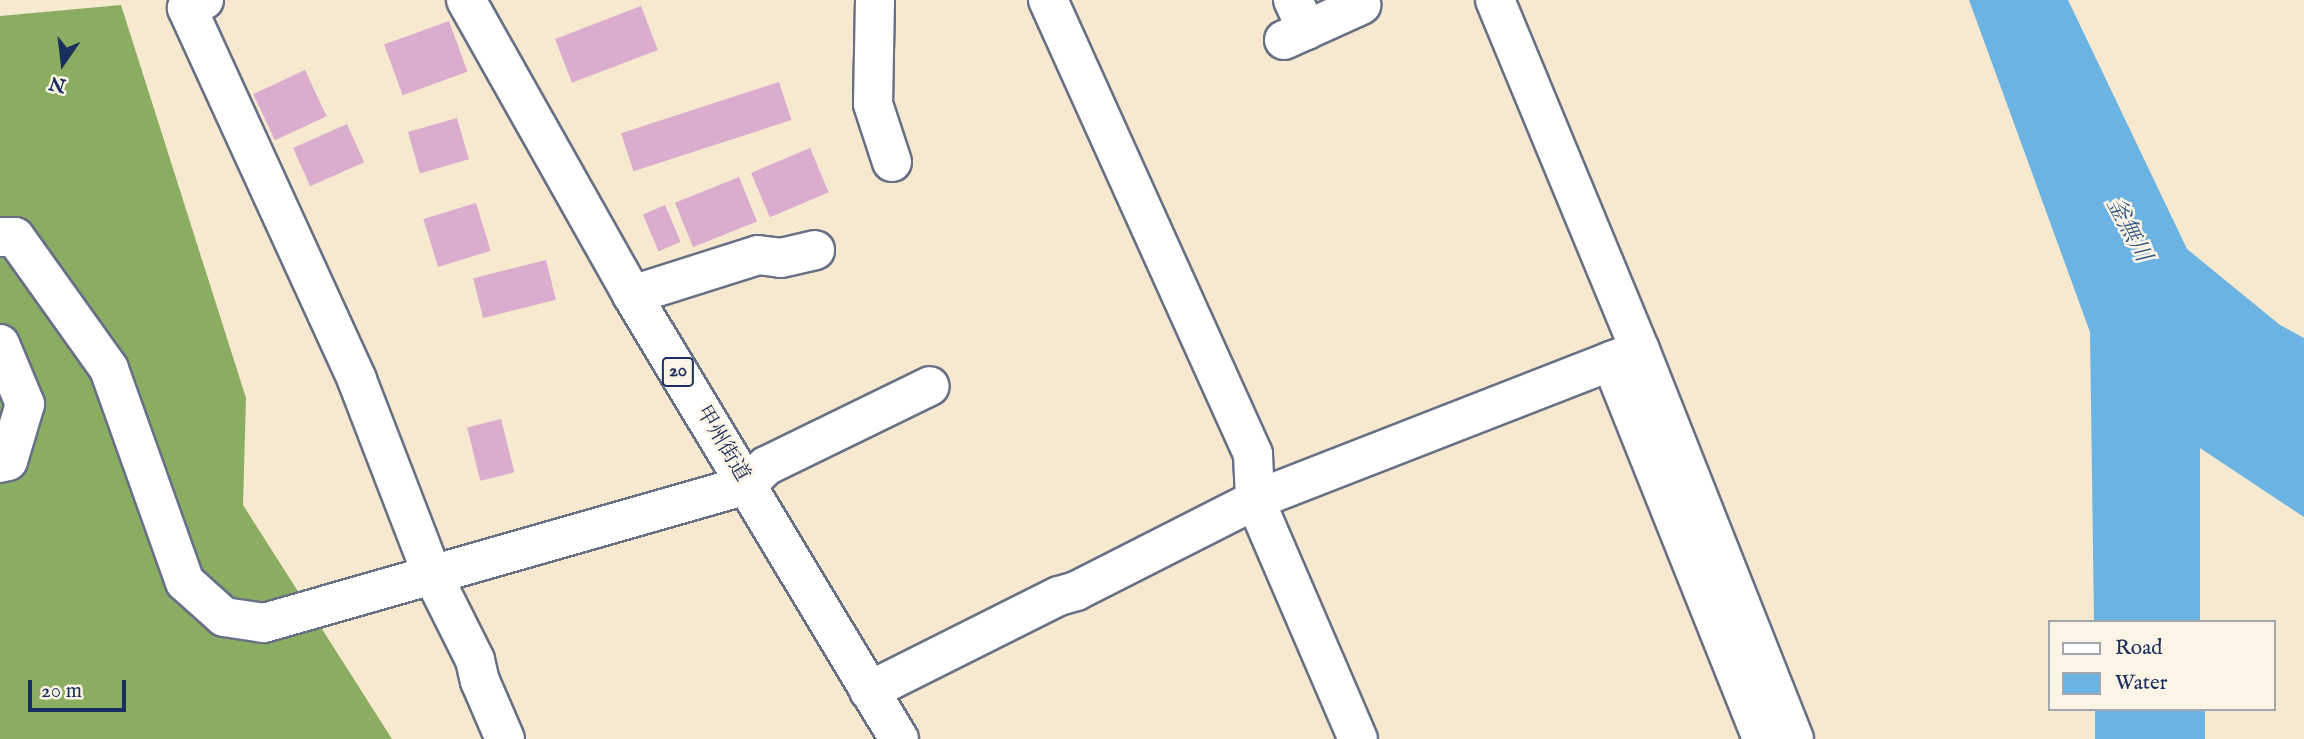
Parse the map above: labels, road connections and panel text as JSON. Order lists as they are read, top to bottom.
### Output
{
  "streets": {
    "main road": ["20", "甲州街道"]
  },
  "water": ["釜無川"],
  "legend": ["Road", "Water"],
  "scale_bar": "20 m",
  "north": "bottom"
}
